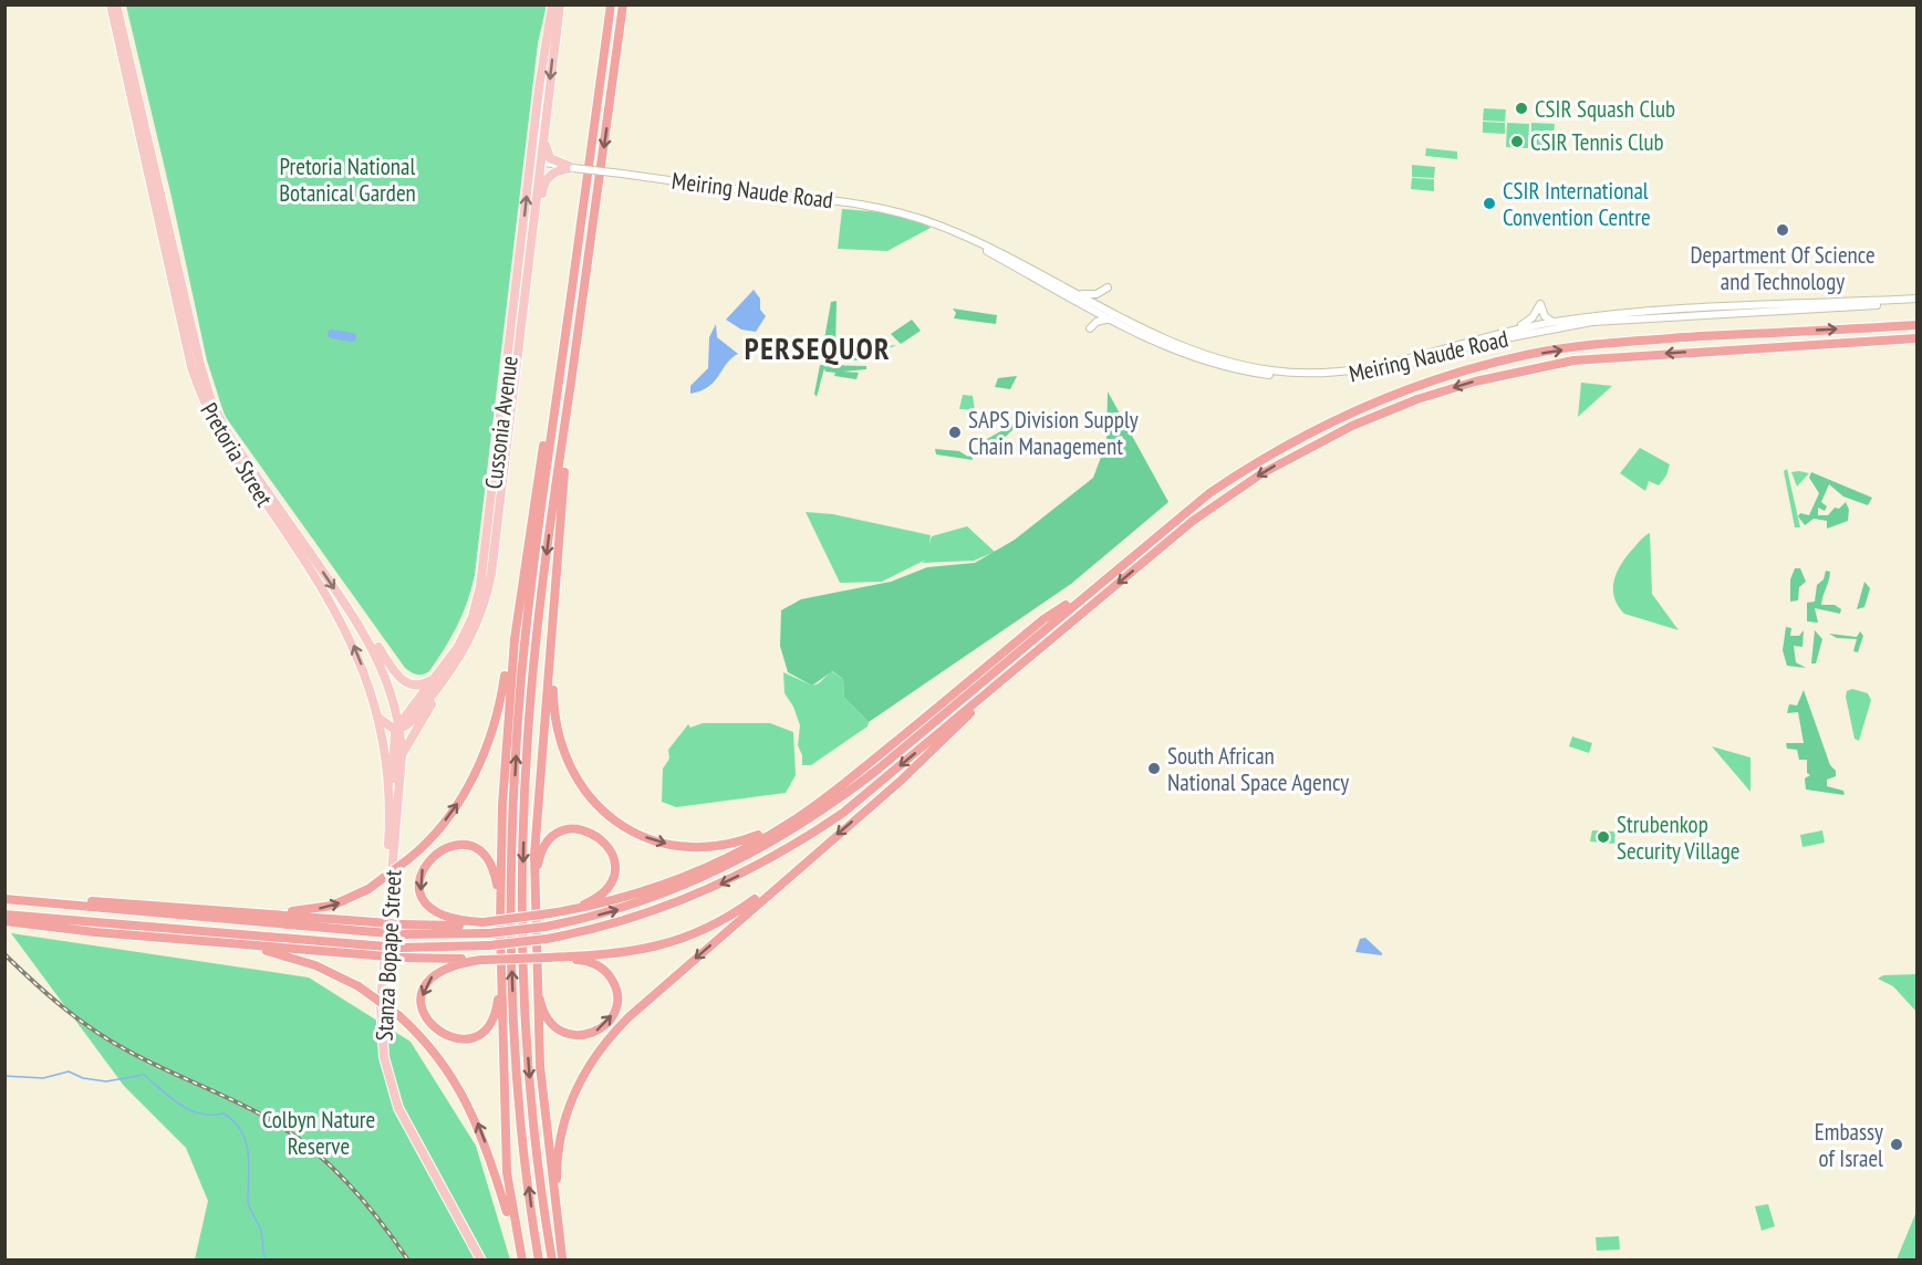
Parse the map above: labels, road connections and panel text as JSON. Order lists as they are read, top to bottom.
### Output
{
  "streets": {
    "main road": ["Cussonia Avenue", "Pretoria Street", "Stanza Bopape Street"],
    "street": ["Meiring Naude Road"]
  },
  "crossings": [
    ["Meiring Naude Road", "Cussonia Avenue"],
    ["Cussonia Avenue", "Stanza Bopape Street"],
    ["Pretoria Street", "Stanza Bopape Street"]
  ],
  "districts": ["PERSEQUOR"],
  "parks": ["Pretoria National Botanical Garden", "Colbyn Nature Reserve"],
  "places": [
    "CSIR Squash Club",
    "CSIR Tennis Club",
    "CSIR International Convention Centre",
    "Department Of Science and Technology",
    "SAPS Division Supply Chain Management",
    "South African National Space Agency",
    "Strubenkop Security Village",
    "Embassy of Israel"
  ]
}
